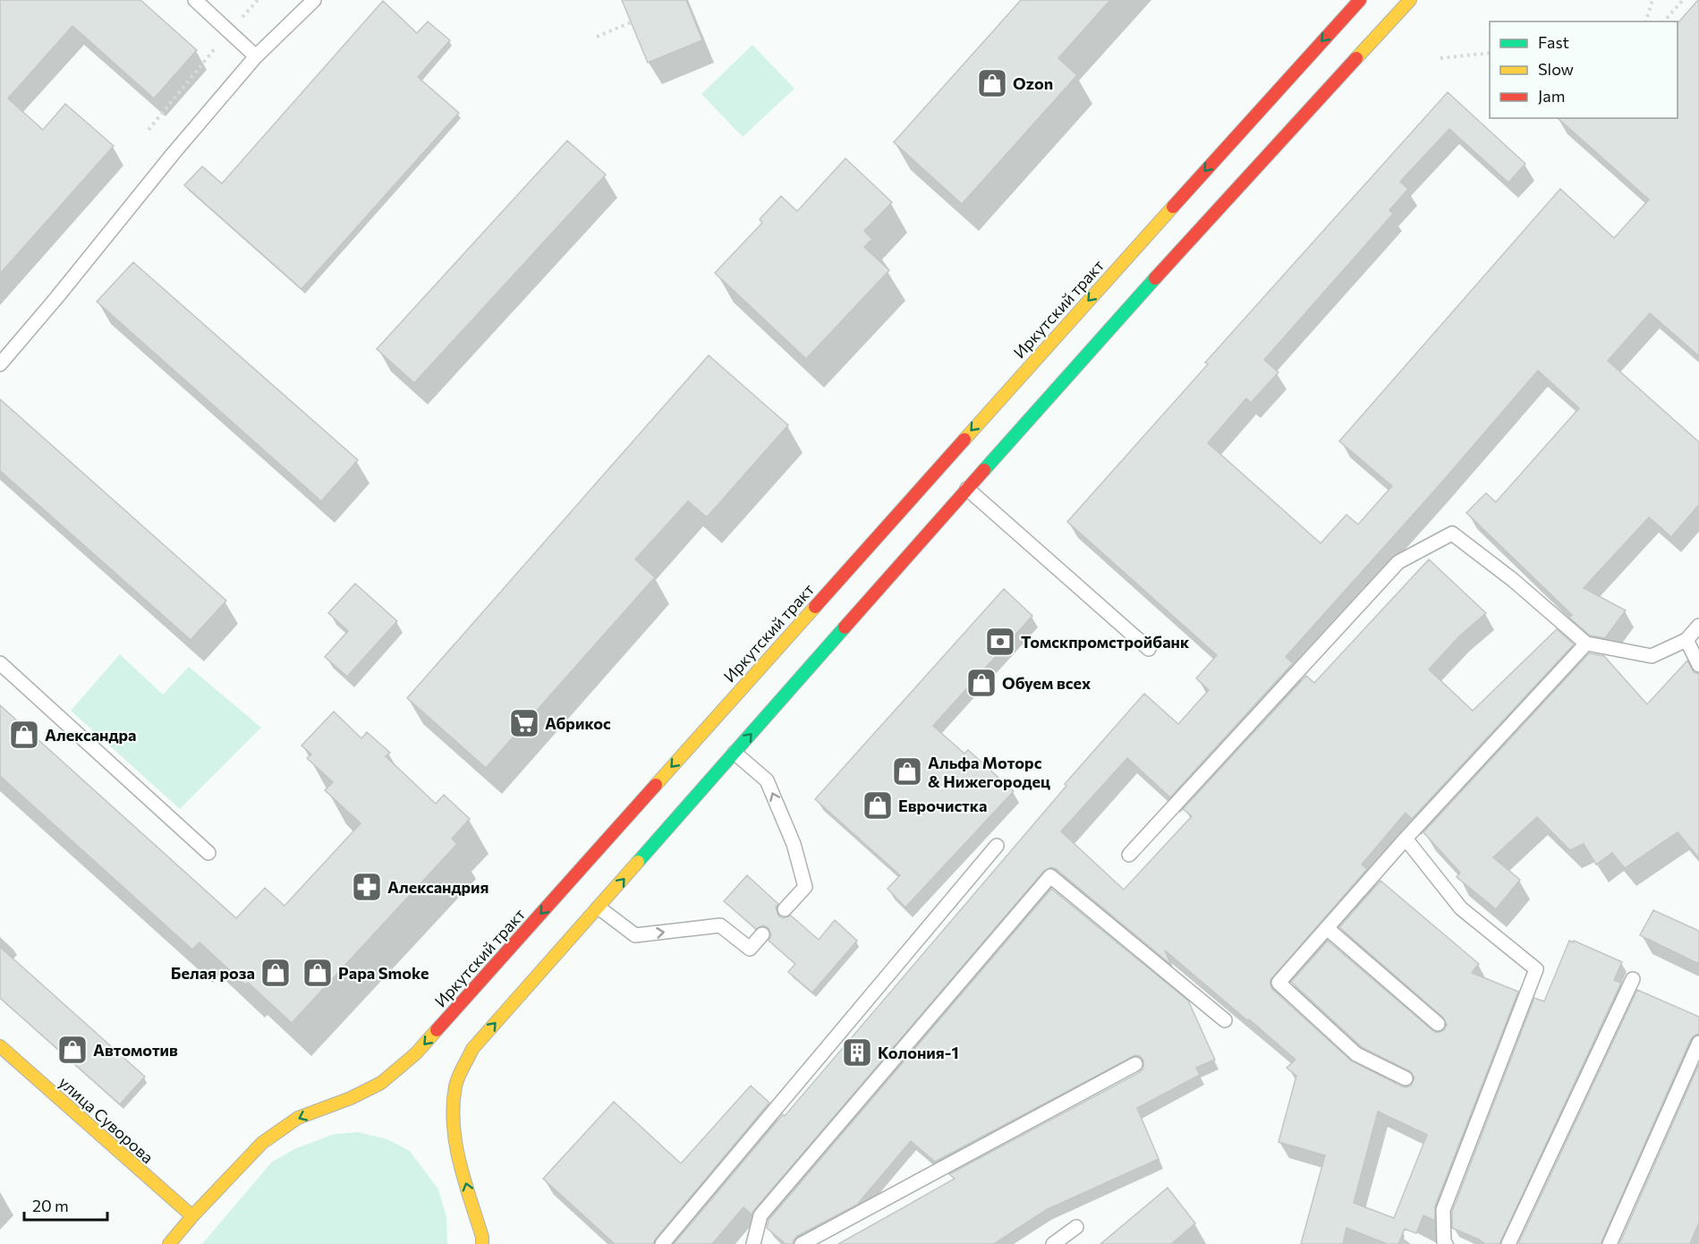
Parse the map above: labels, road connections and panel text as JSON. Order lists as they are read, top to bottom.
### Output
{
  "streets": {
    "main road": ["Иркутский тракт", "улица Суворова"]
  },
  "crossings": [
    ["Иркутский тракт", "улица Суворова"]
  ],
  "places": {
    "shop": [
      "Ozon",
      "Обуем всех",
      "Александра",
      "Альфа Моторс & Нижегородец",
      "Еврочистка",
      "Белая роза",
      "Papa Smoke",
      "Автомотив"
    ],
    "bank": ["Томскпромстройбанк"],
    "supermarket": ["Абрикос"],
    "pharmacy": ["Александрия"],
    "building": ["Колония-1"]
  },
  "legend": ["Fast", "Slow", "Jam"],
  "scale_bar": "20 m"
}
